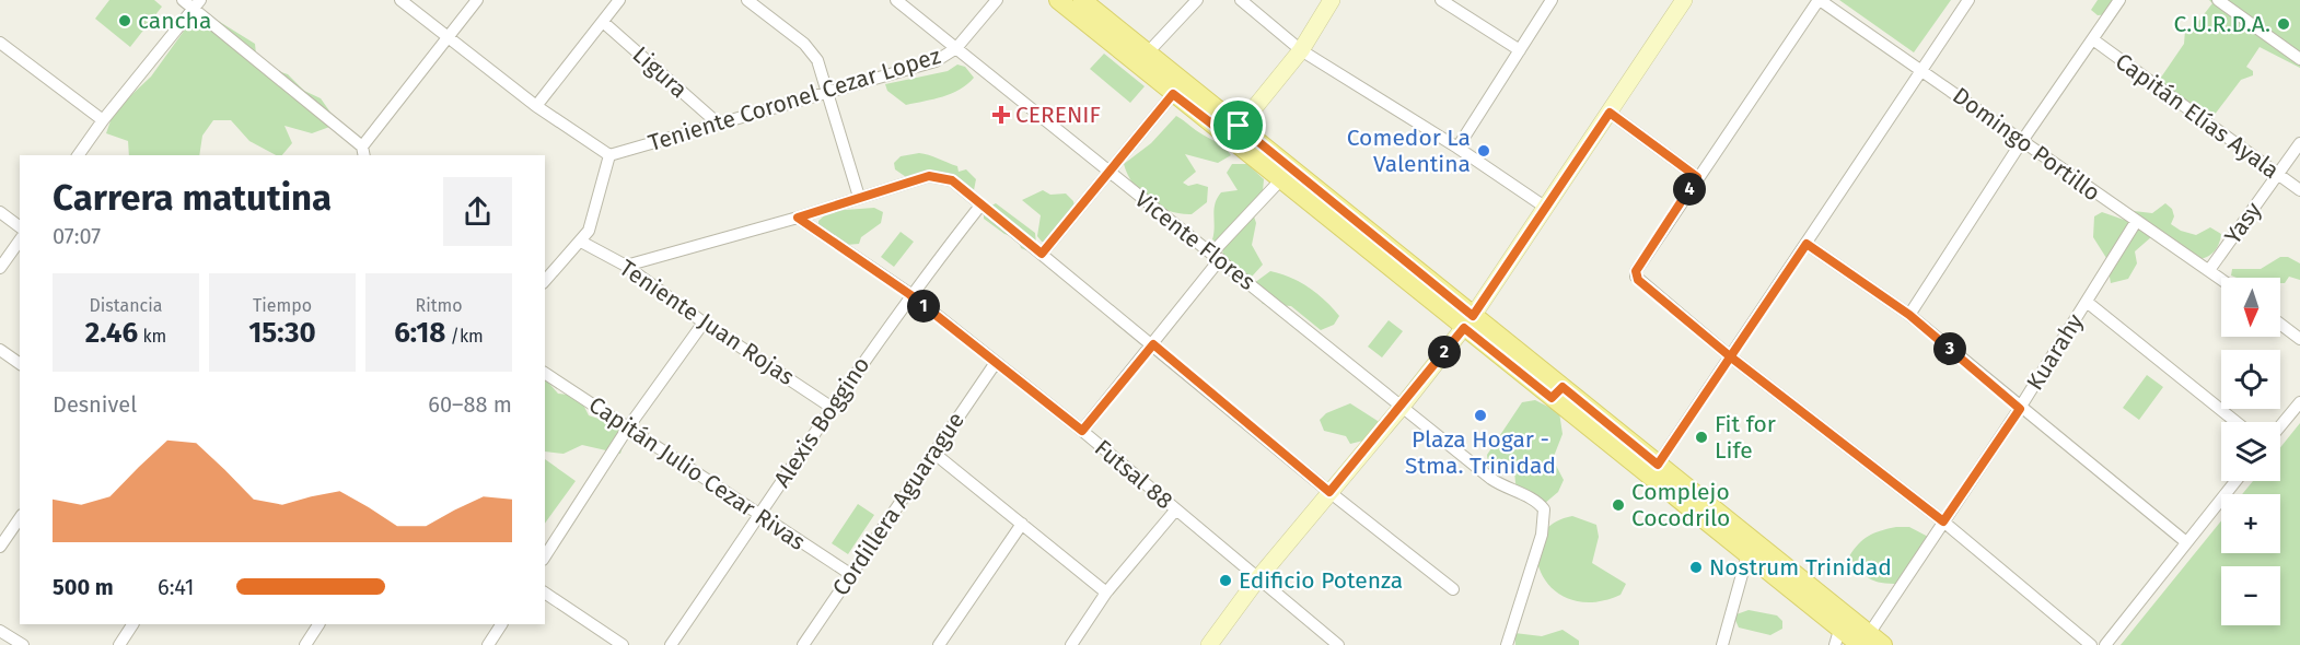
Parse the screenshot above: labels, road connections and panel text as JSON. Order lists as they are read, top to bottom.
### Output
{
  "streets": {
    "street": [
      "Ligura",
      "Teniente Coronel Cezar Lopez",
      "Capitán Elías Ayala",
      "Domingo Portillo",
      "Yasy",
      "Vicente Flores",
      "Teniente Juan Rojas",
      "Kuarahy",
      "Alexis Boggino",
      "Capitán Julio Cezar Rivas",
      "Futsal 88",
      "Cordillera Aguarague"
    ]
  },
  "crossings": [
    ["Ligura", "Teniente Coronel Cezar Lopez"],
    ["Teniente Coronel Cezar Lopez", "Vicente Flores"],
    ["Capitán Elías Ayala", "Yasy"],
    ["Domingo Portillo", "Yasy"],
    ["Domingo Portillo", "Kuarahy"],
    ["Teniente Juan Rojas", "Alexis Boggino"],
    ["Alexis Boggino", "Capitán Julio Cezar Rivas"],
    ["Alexis Boggino", "Futsal 88"],
    ["Capitán Julio Cezar Rivas", "Cordillera Aguarague"],
    ["Futsal 88", "Cordillera Aguarague"]
  ],
  "places": {
    "other": [
      "cancha",
      "C.U.R.D.A.",
      "Comedor La Valentina",
      "Plaza Hogar - Stma. Trinidad",
      "Fit for Life",
      "Complejo Cocodrilo",
      "Nostrum Trinidad",
      "Edificio Potenza"
    ],
    "health": ["CERENIF"]
  },
  "north": "bottom",
  "page": {
    "heading": ["Carrera matutina", "07:07"],
    "pins": [
      "4",
      "1",
      "3",
      "2"
    ],
    "stats": [
      ["Distancia", "2.46 km"],
      ["Tiempo", "15:30"],
      ["Ritmo", "6:18 /km"]
    ],
    "map_buttons": ["+", "−"],
    "chart": ["Desnivel", "60–88 m"],
    "list": [
      {
        "name": "500 m",
        "note": "6:41"
      }
    ]
  }
}
